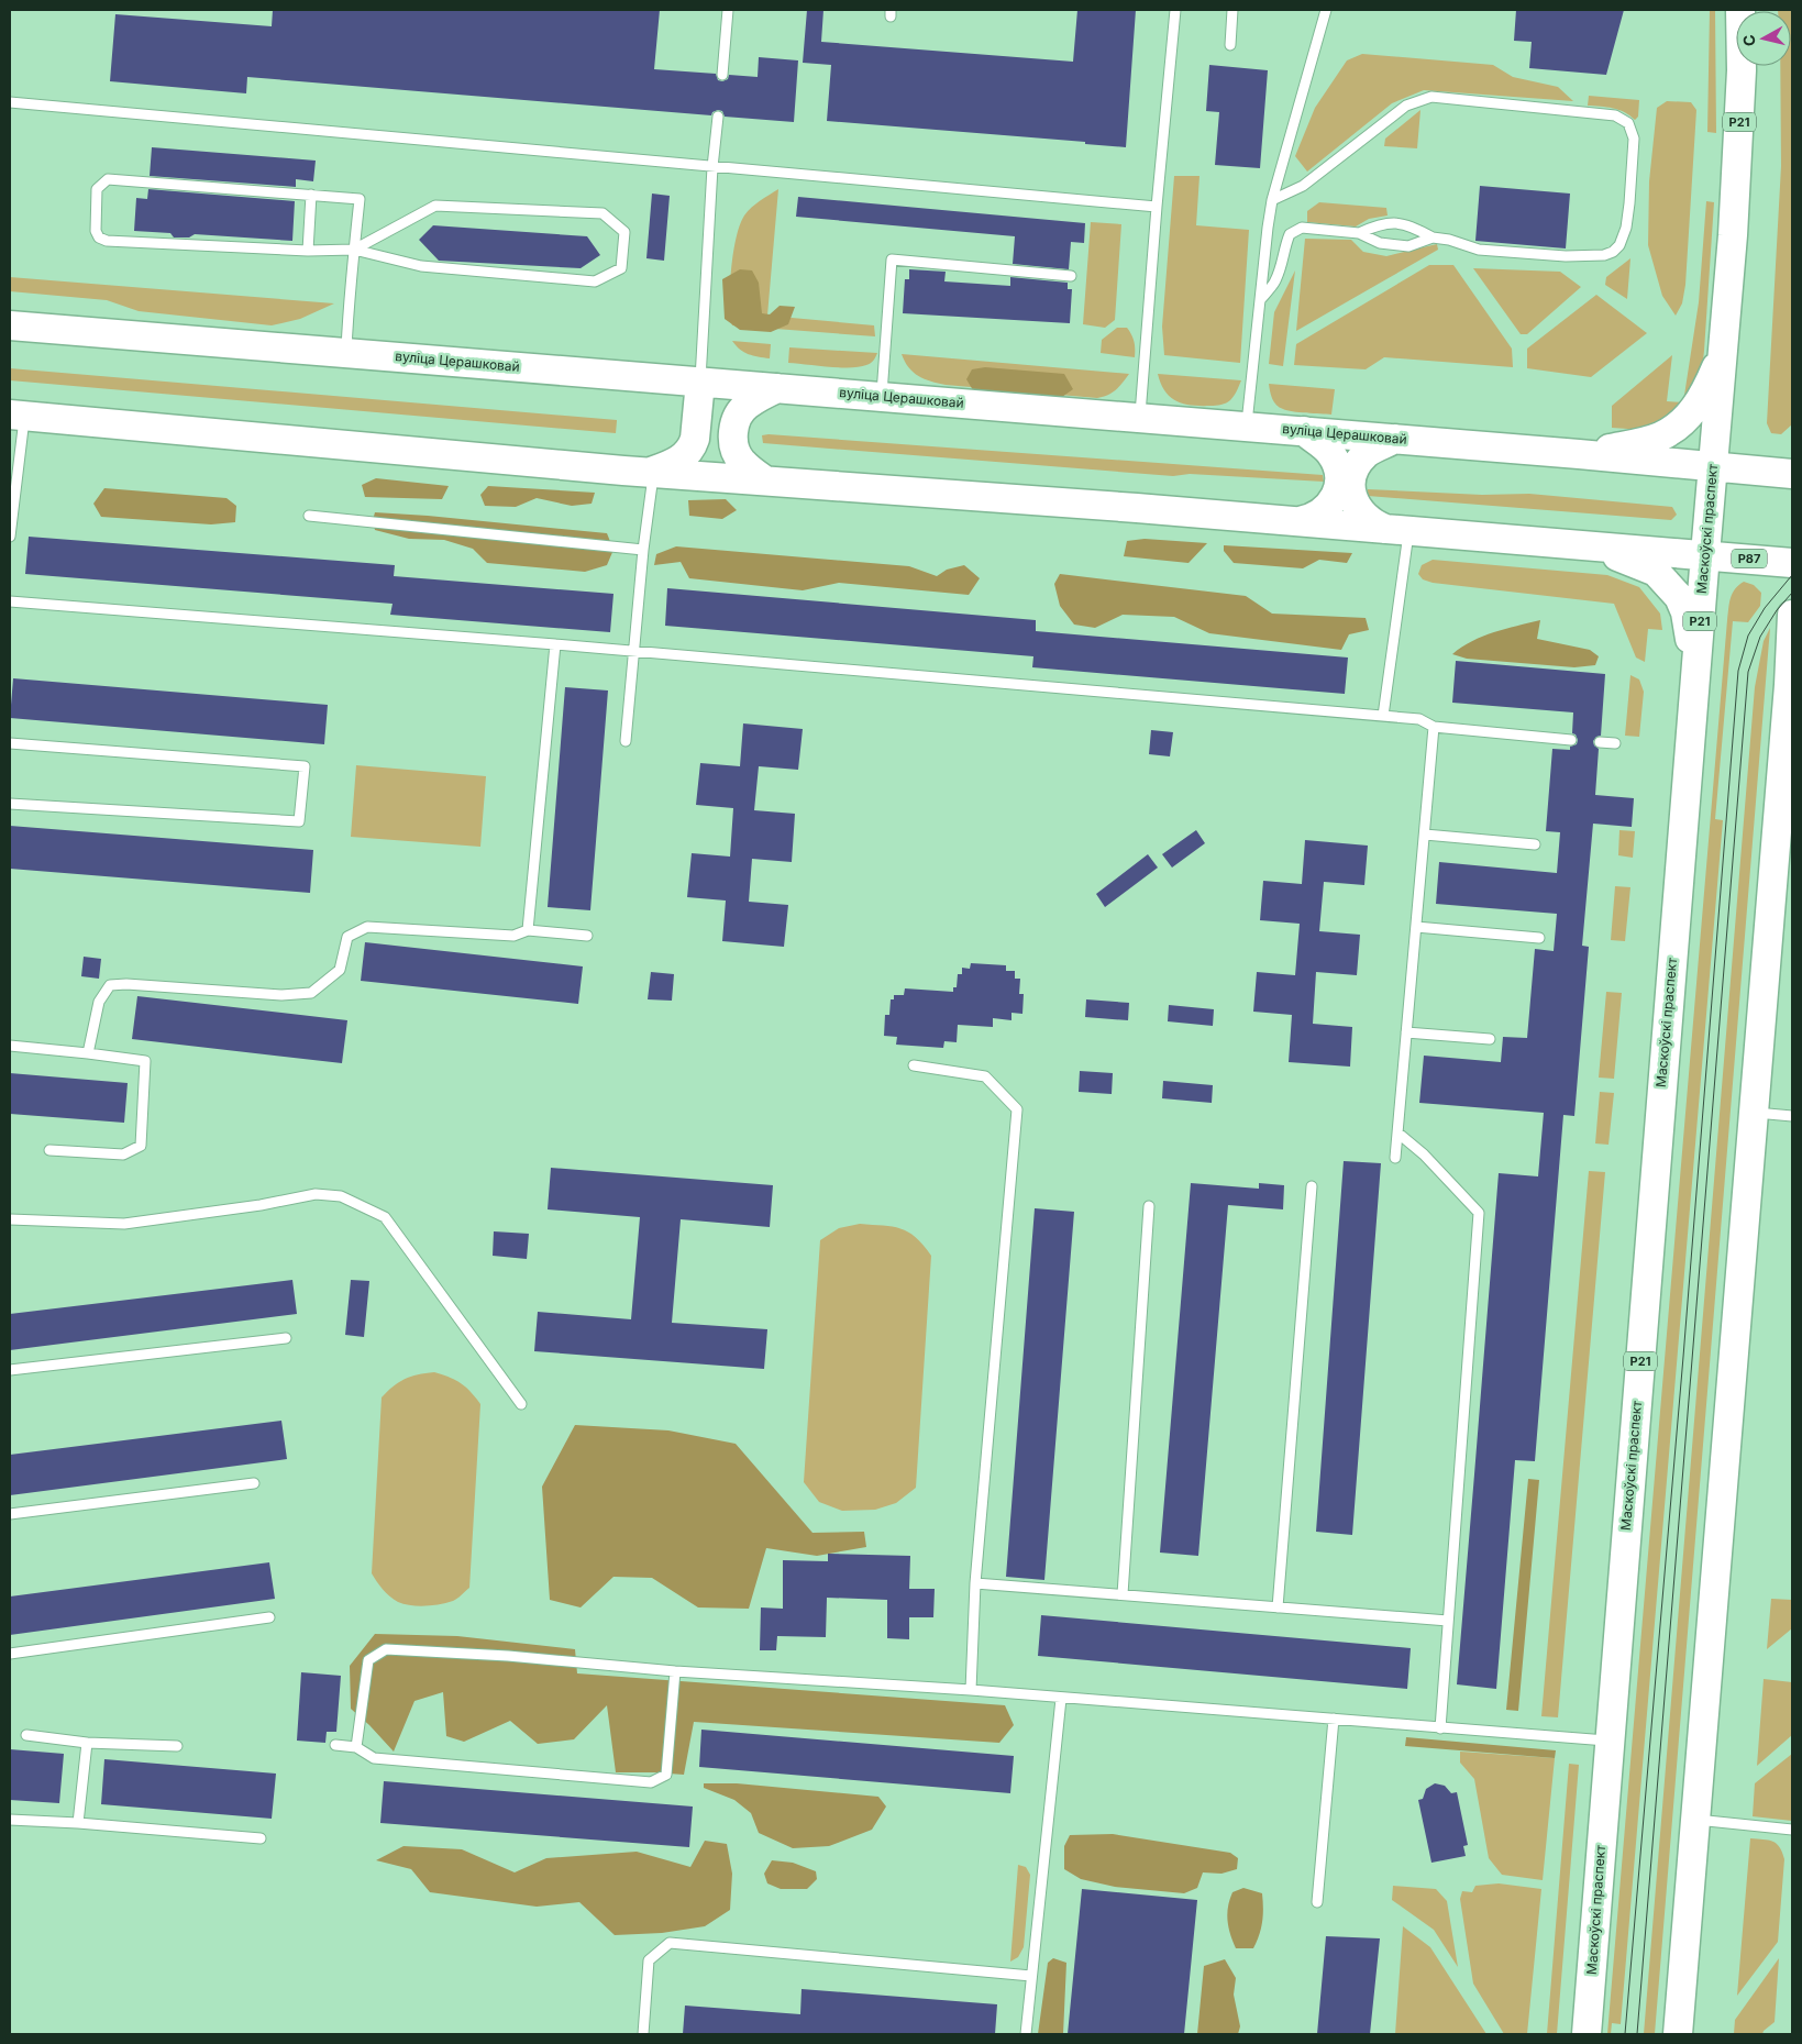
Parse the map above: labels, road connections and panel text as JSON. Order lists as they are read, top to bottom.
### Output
{
  "streets": {
    "main road": [
      "Р21",
      "вуліца Церашковай",
      "Маскоўскі праспект",
      "Р87"
    ]
  },
  "crossings": [
    ["вуліца Церашковай", "Маскоўскі праспект"],
    ["Маскоўскі праспект", "Р87"]
  ],
  "north": "left"
}
